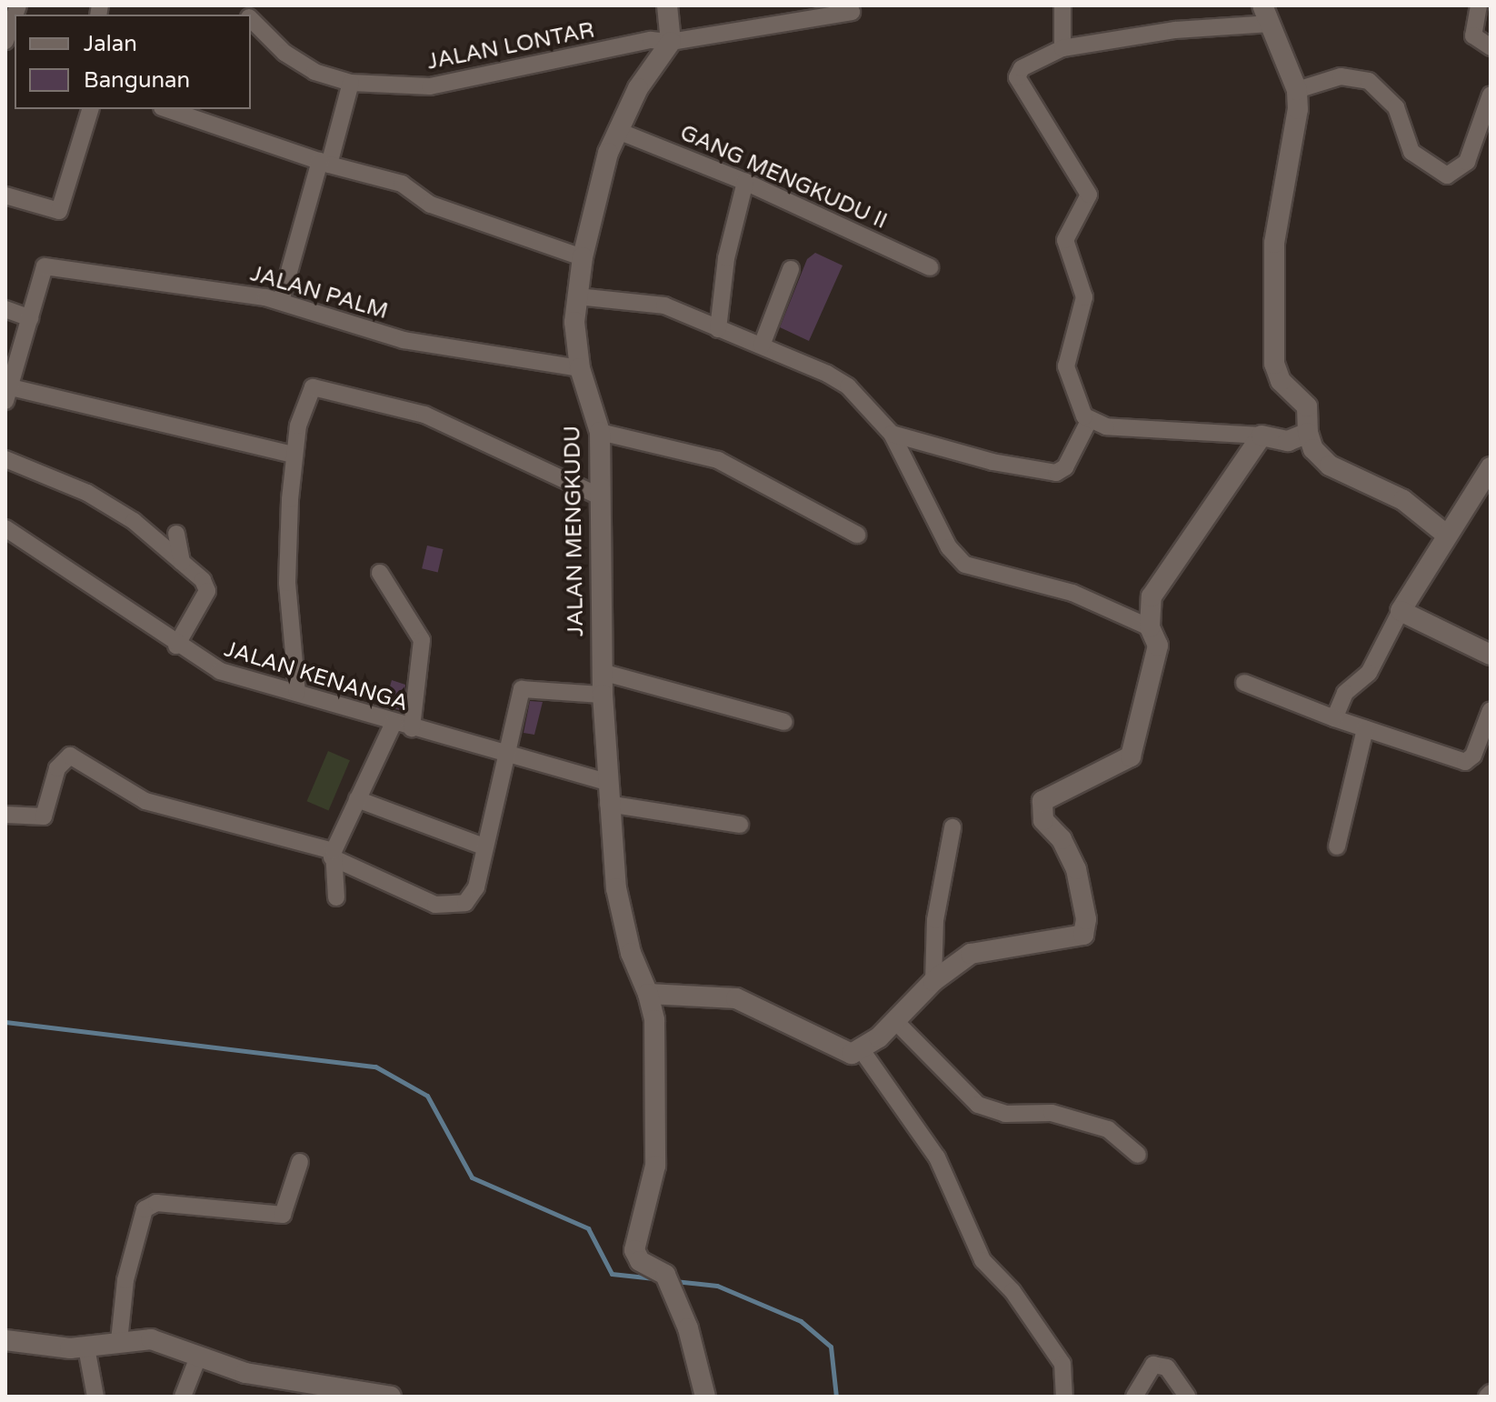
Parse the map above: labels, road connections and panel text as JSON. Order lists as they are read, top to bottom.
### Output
{
  "streets": {
    "street": [
      "JALAN LONTAR",
      "GANG MENGKUDU II",
      "JALAN PALM",
      "JALAN MENGKUDU",
      "JALAN KENANGA"
    ]
  },
  "crossings": [
    ["JALAN LONTAR", "JALAN MENGKUDU"],
    ["GANG MENGKUDU II", "JALAN MENGKUDU"],
    ["JALAN PALM", "JALAN MENGKUDU"],
    ["JALAN MENGKUDU", "JALAN KENANGA"]
  ],
  "legend": ["Jalan", "Bangunan"]
}
